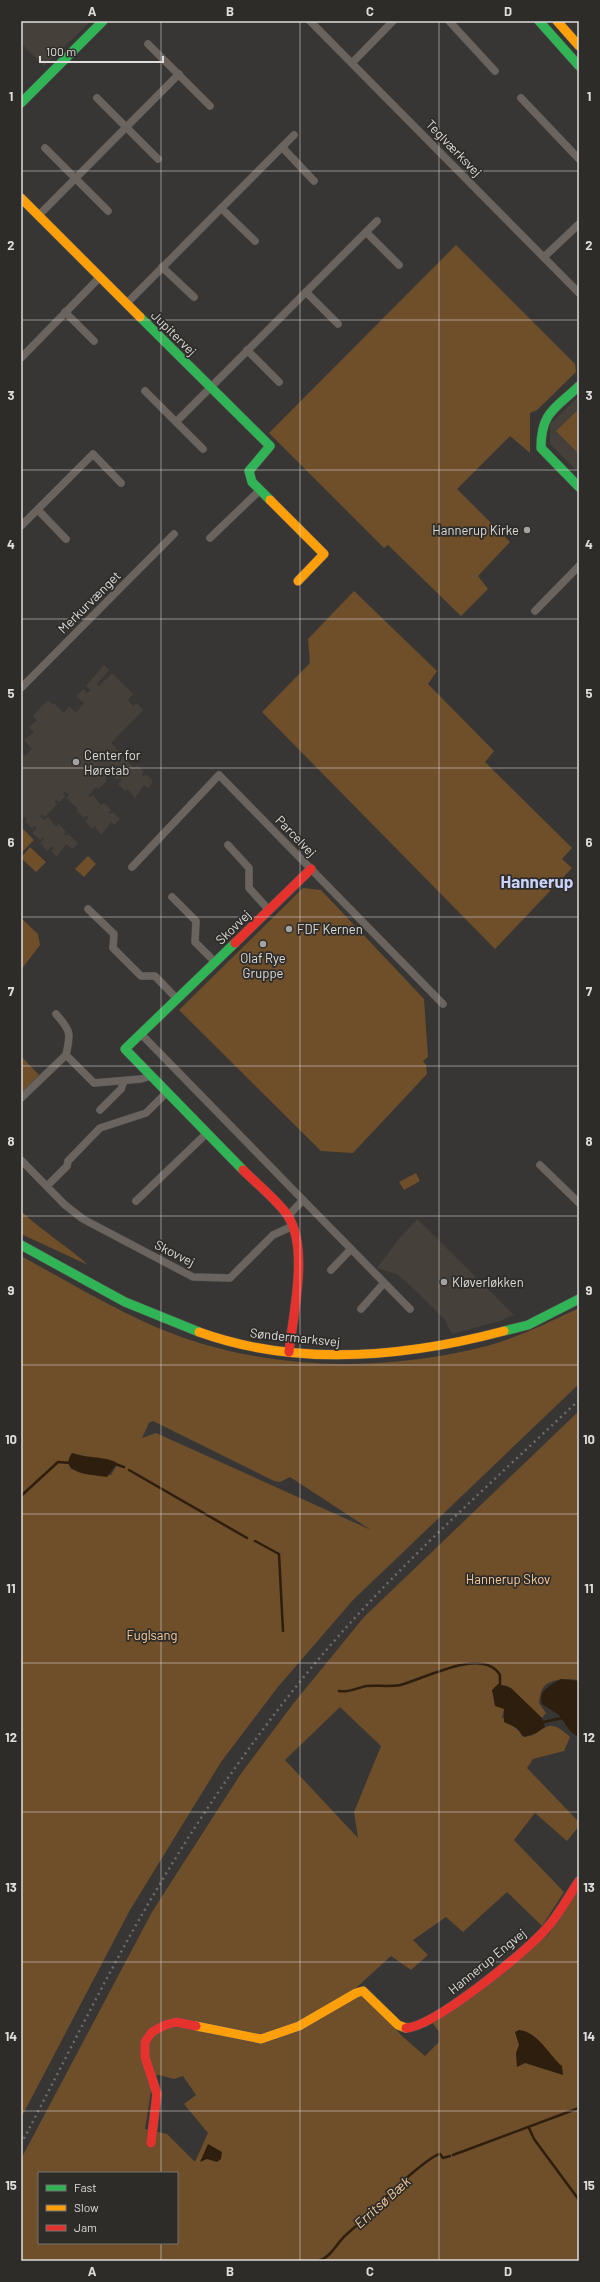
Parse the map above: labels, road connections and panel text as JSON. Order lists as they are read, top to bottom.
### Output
{
  "streets": {
    "street": [
      "Teglværksvej",
      "Jupitervej",
      "Merkurvænget",
      "Parcelvej",
      "Skovvej",
      "Søndermarksvej",
      "Hannerup Engvej"
    ]
  },
  "crossings": [
    ["Parcelvej", "Skovvej"],
    ["Skovvej", "Søndermarksvej"]
  ],
  "districts": ["Hannerup"],
  "water": ["Erritsø Bæk"],
  "parks": ["Hannerup Skov", "Fuglsang"],
  "places": [
    "Hannerup Kirke",
    "Center for Høretab",
    "FDF Kernen",
    "Olaf Rye Gruppe",
    "Kløverløkken"
  ],
  "legend": ["Fast", "Slow", "Jam"],
  "scale_bar": "100 m",
  "grid": {
    "columns": [
      "A",
      "B",
      "C",
      "D"
    ],
    "rows": [
      "1",
      "2",
      "3",
      "4",
      "5",
      "6",
      "7",
      "8",
      "9",
      "10",
      "11",
      "12",
      "13",
      "14",
      "15"
    ]
  }
}
